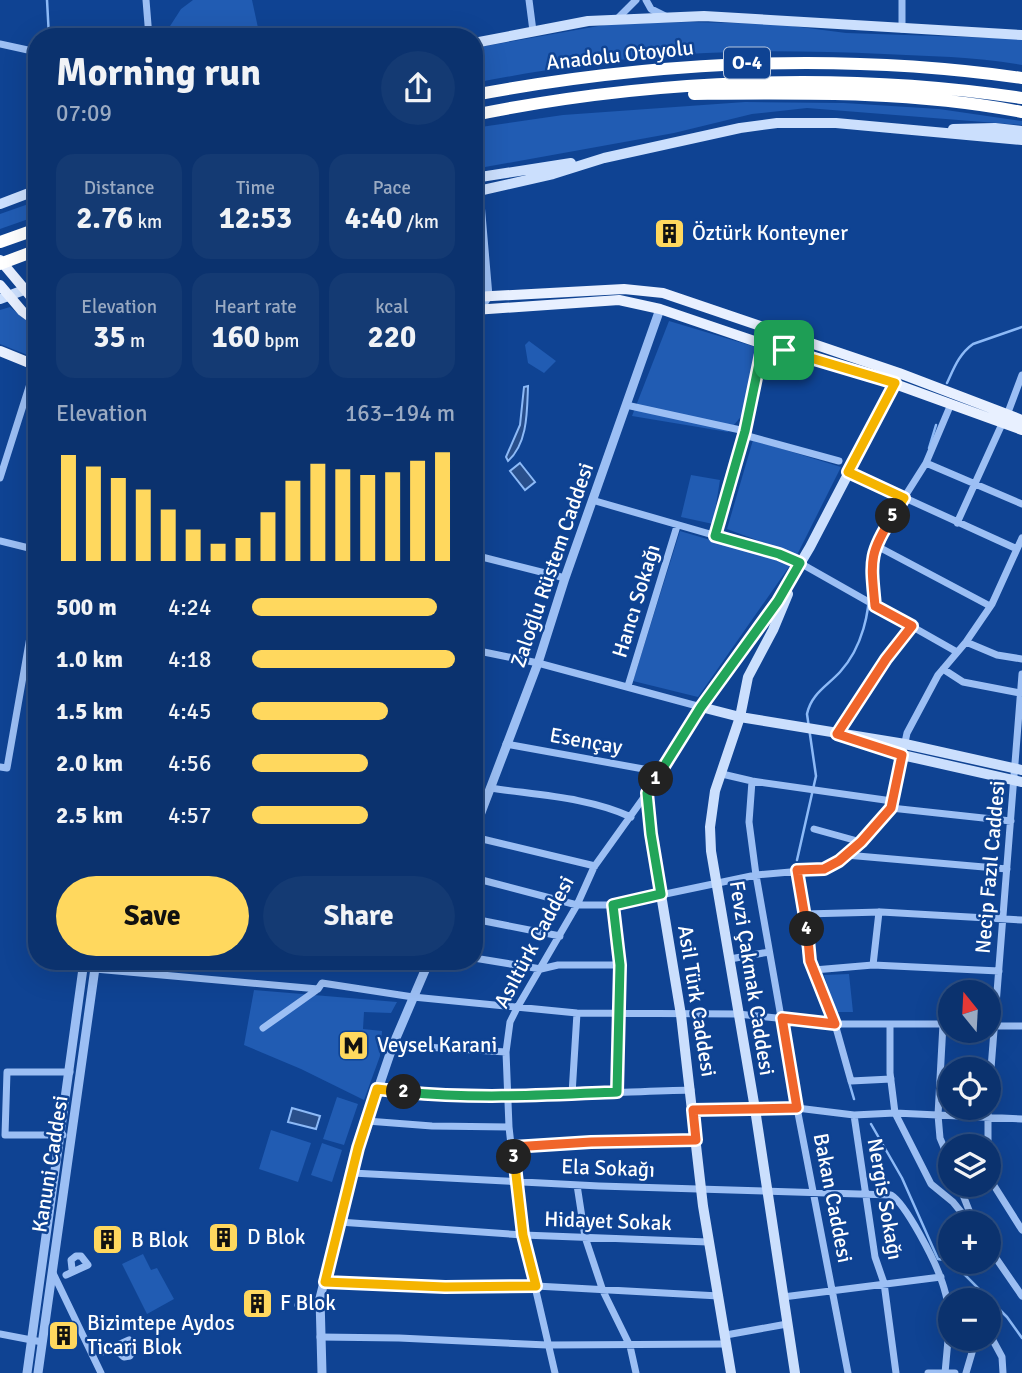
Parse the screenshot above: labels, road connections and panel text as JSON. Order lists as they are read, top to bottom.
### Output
{
  "streets": {
    "highway": ["Anadolu Otoyolu", "O-4"],
    "main road": ["Fevzi Çakmak Caddesi", "Asil Türk Caddesi"],
    "street": [
      "Zaloğlu Rüstem Caddesi",
      "Hancı Sokağı",
      "Esençay",
      "Necip Fazıl Caddesi",
      "Asıltürk Caddesi",
      "Kanuni Caddesi",
      "Ela Sokağı",
      "Bakan Caddesi",
      "Nergis Sokağı",
      "Hidayet Sokak"
    ]
  },
  "crossings": [
    ["Zaloğlu Rüstem Caddesi", "Esençay"],
    ["Asıltürk Caddesi", "Asil Türk Caddesi"],
    ["Asıltürk Caddesi", "Ela Sokağı"],
    ["Asıltürk Caddesi", "Hidayet Sokak"],
    ["Fevzi Çakmak Caddesi", "Ela Sokağı"],
    ["Asil Türk Caddesi", "Ela Sokağı"],
    ["Asil Türk Caddesi", "Hidayet Sokak"],
    ["Ela Sokağı", "Bakan Caddesi"],
    ["Ela Sokağı", "Nergis Sokağı"]
  ],
  "places": {
    "building": [
      "Öztürk Konteyner",
      "D Blok",
      "B Blok",
      "F Blok",
      "Bizimtepe Aydos Ticari Blok"
    ],
    "metro station": ["Veysel Karani"]
  },
  "north": "top",
  "page": {
    "heading": ["Morning run", "07:09"],
    "stats": [
      ["Distance", "2.76 km"],
      ["Time", "12:53"],
      ["Pace", "4:40 /km"],
      ["Elevation", "35 m"],
      ["Heart rate", "160 bpm"],
      ["kcal", "220"]
    ],
    "chart": ["Elevation", "163–194 m"],
    "pins": [
      "5",
      "1",
      "4",
      "2",
      "3"
    ],
    "list": [
      {
        "name": "500 m",
        "note": "4:24"
      },
      {
        "name": "1.0 km",
        "note": "4:18"
      },
      {
        "name": "1.5 km",
        "note": "4:45"
      },
      {
        "name": "2.0 km",
        "note": "4:56"
      },
      {
        "name": "2.5 km",
        "note": "4:57"
      }
    ],
    "buttons": ["Save", "Share"],
    "map_buttons": ["+", "−"]
  }
}
